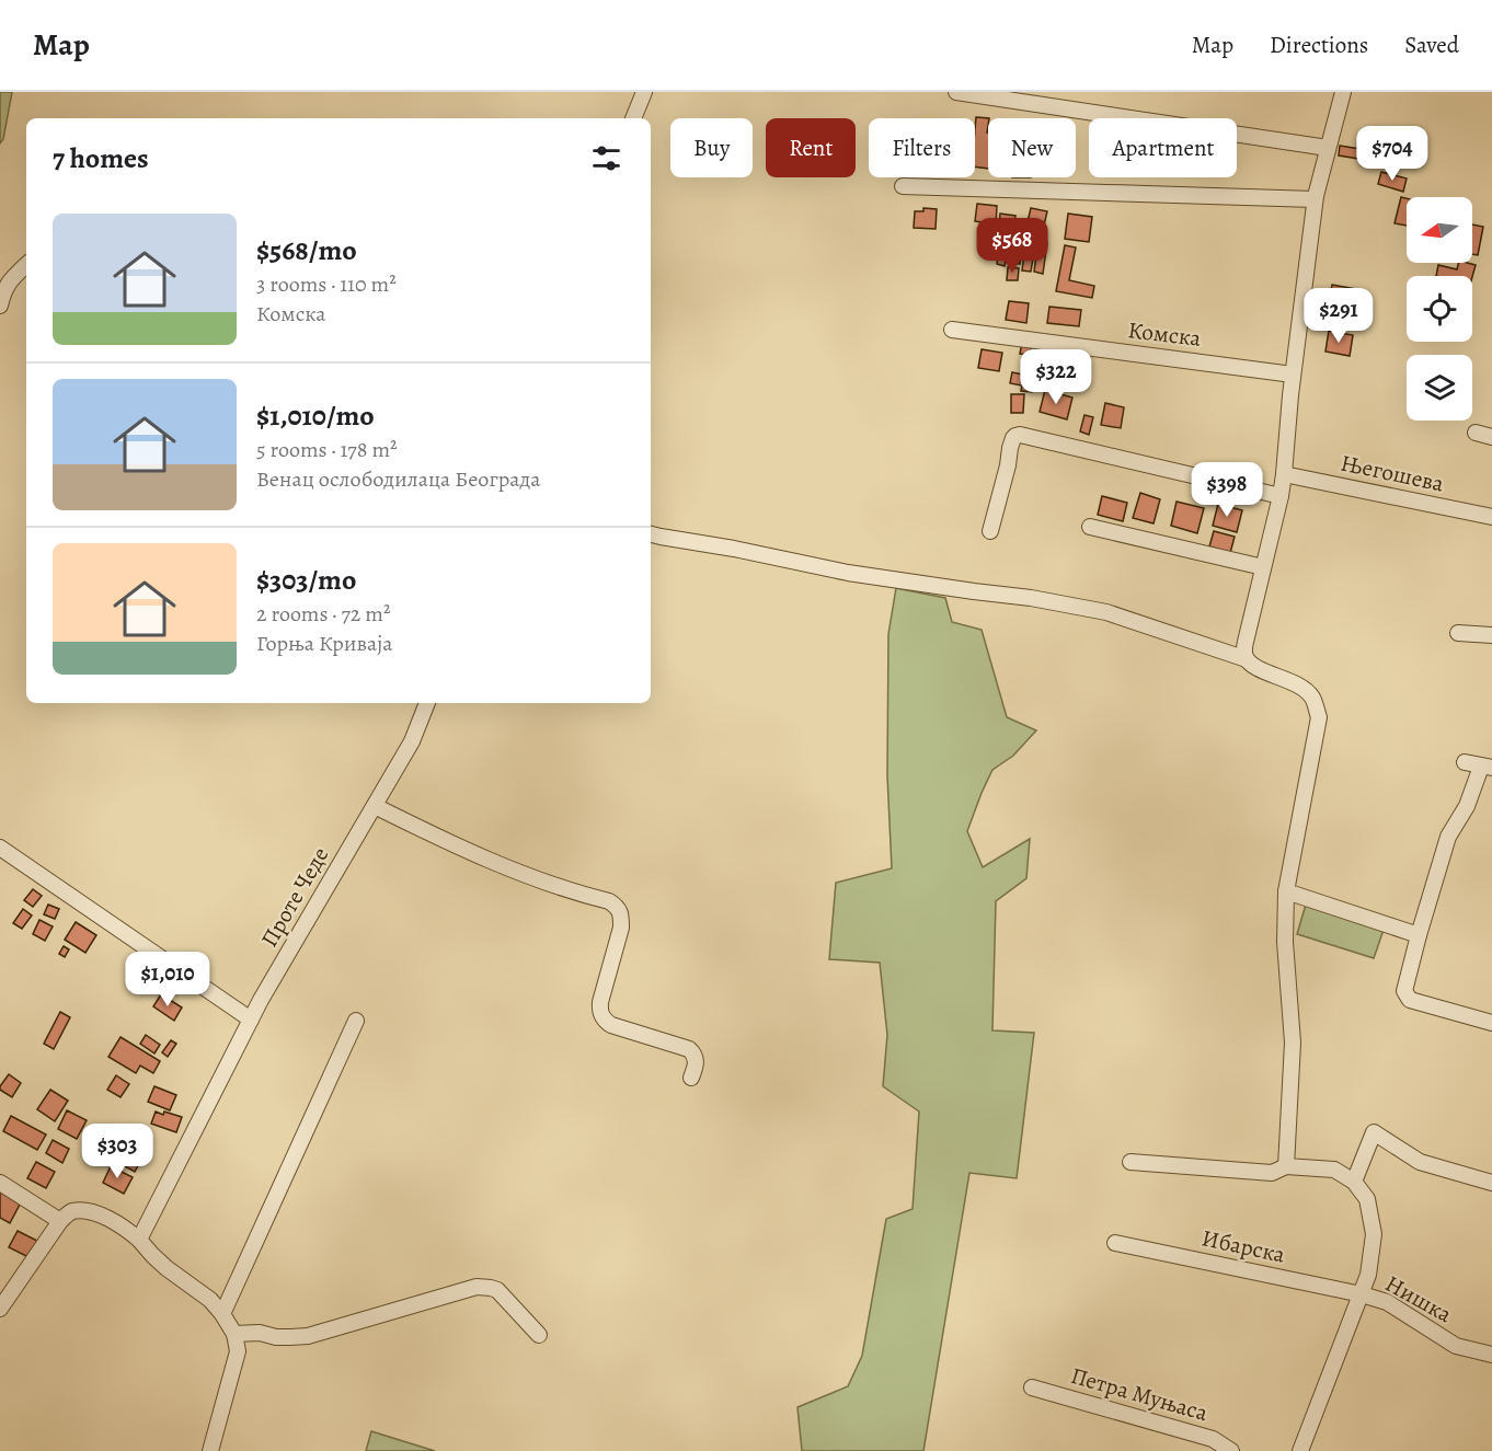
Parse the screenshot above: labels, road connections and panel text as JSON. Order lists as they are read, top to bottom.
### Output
{
  "streets": {
    "street": [
      "Комска",
      "Његошева",
      "Проте Чеде",
      "Ибарска",
      "Нишка",
      "Петра Муњаса"
    ]
  },
  "crossings": [
    ["Ибарска", "Нишка"]
  ],
  "north": "left",
  "page": {
    "header": "Map",
    "nav": ["Map", "Directions", "Saved"],
    "chip": [
      "Buy",
      "Rent",
      "Filters",
      "New",
      "Apartment"
    ],
    "heading": "7 homes",
    "price": [
      "$704",
      "$568",
      "$291",
      "$322",
      "$398",
      "$1,010",
      "$303"
    ],
    "list": [
      {
        "name": "$568/mo",
        "note": "3 rooms · 110 m² · Комска"
      },
      {
        "name": "$1,010/mo",
        "note": "5 rooms · 178 m² · Венац ослободилаца Београда"
      },
      {
        "name": "$303/mo",
        "note": "2 rooms · 72 m² · Горња Криваја"
      }
    ]
  }
}
